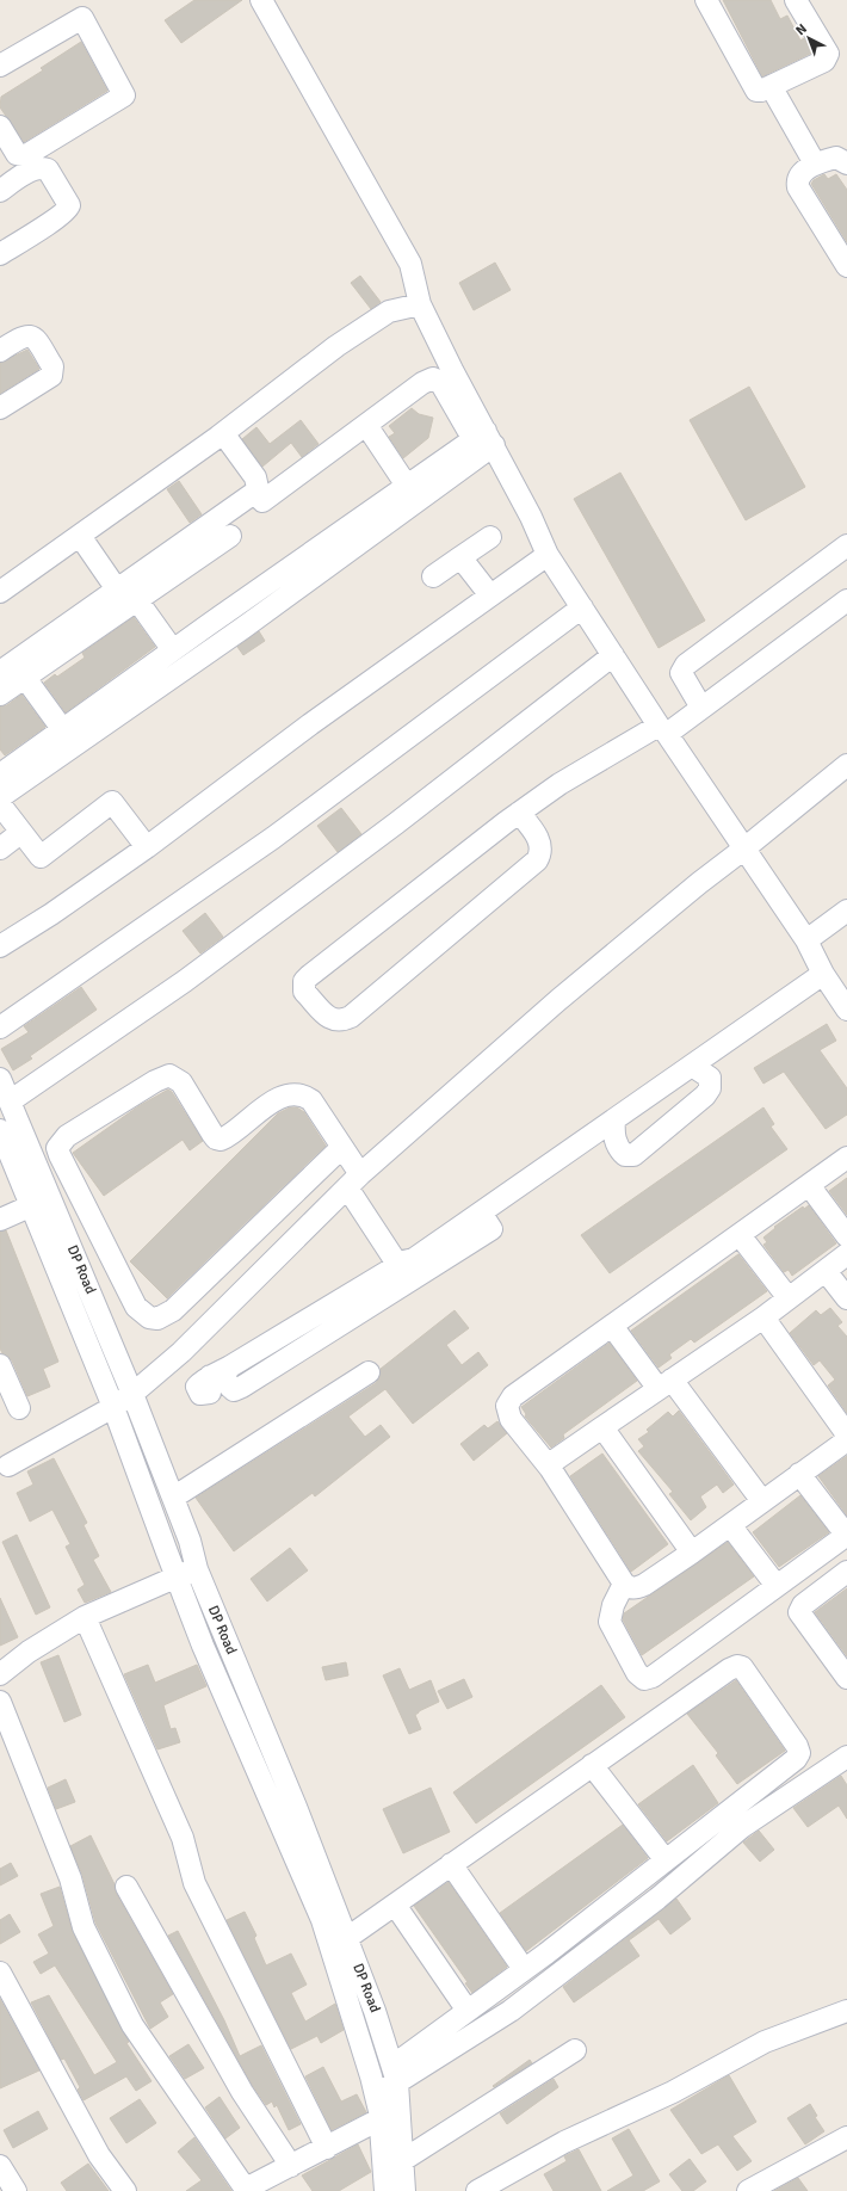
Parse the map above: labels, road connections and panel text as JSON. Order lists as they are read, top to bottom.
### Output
{
  "streets": {
    "street": ["DP Road"]
  },
  "north": "top left"
}
